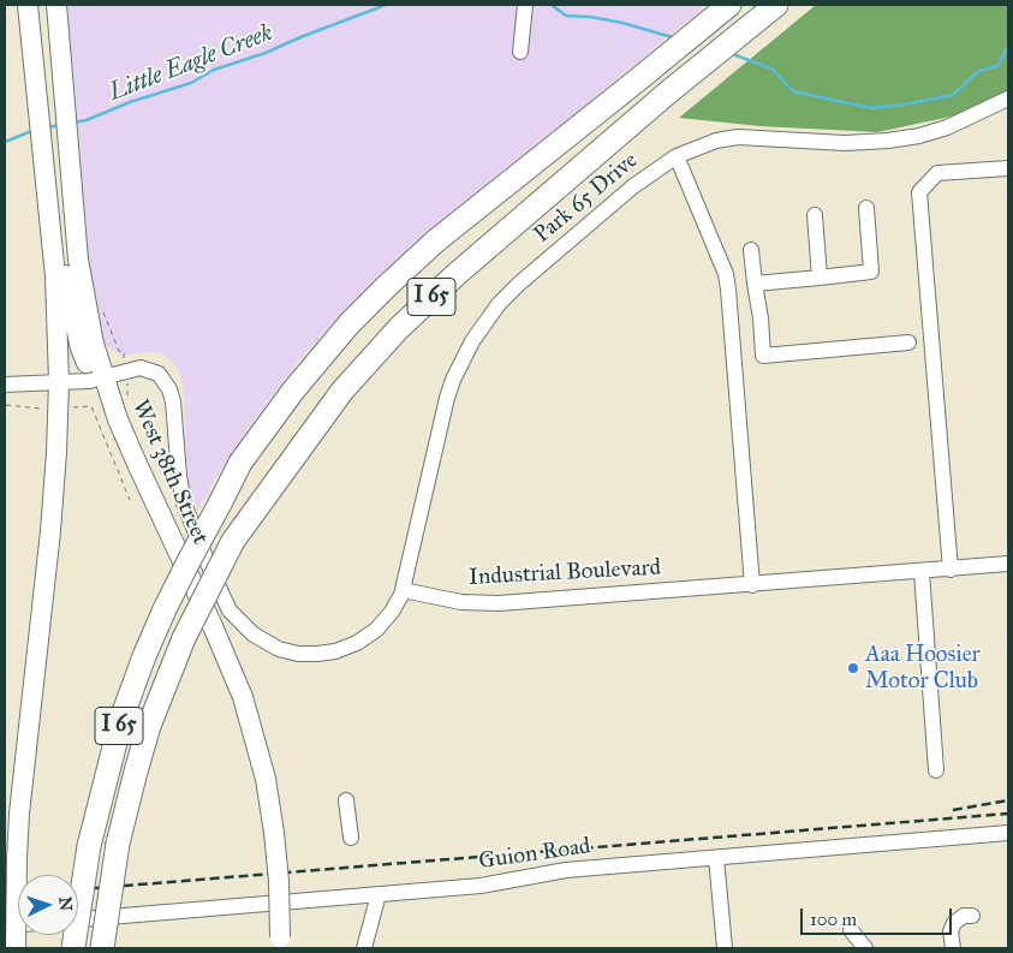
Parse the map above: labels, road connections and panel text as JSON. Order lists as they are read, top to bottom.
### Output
{
  "streets": {
    "highway": ["I 65"],
    "main road": ["West 38th Street"],
    "street": ["Park 65 Drive", "Industrial Boulevard", "Guion Road"]
  },
  "crossings": [
    ["Park 65 Drive", "Industrial Boulevard"]
  ],
  "water": ["Little Eagle Creek"],
  "places": ["Aaa Hoosier Motor Club"],
  "scale_bar": "100 m",
  "north": "right"
}
